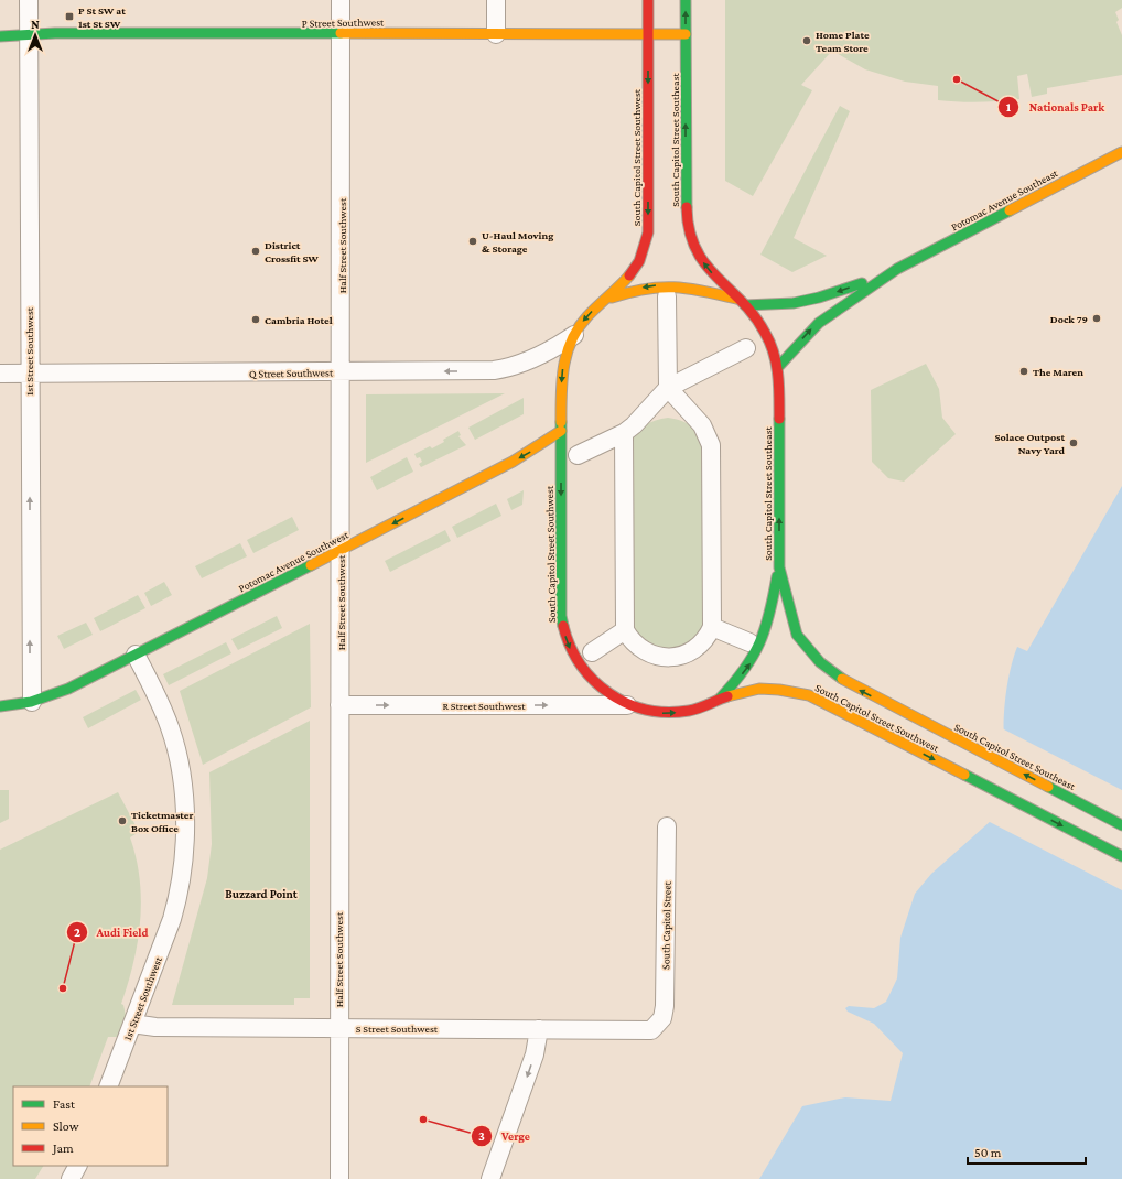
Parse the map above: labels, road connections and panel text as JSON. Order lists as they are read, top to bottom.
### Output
{
  "streets": {
    "main road": [
      "P Street Southwest",
      "South Capitol Street Southeast",
      "South Capitol Street Southwest",
      "Potomac Avenue Southeast",
      "Potomac Avenue Southwest"
    ],
    "street": [
      "Half Street Southwest",
      "1st Street Southwest",
      "Q Street Southwest",
      "R Street Southwest",
      "South Capitol Street",
      "S Street Southwest"
    ]
  },
  "crossings": [
    ["P Street Southwest", "South Capitol Street Southeast"],
    ["P Street Southwest", "South Capitol Street Southwest"],
    ["P Street Southwest", "Half Street Southwest"],
    ["P Street Southwest", "1st Street Southwest"],
    ["South Capitol Street Southeast", "South Capitol Street Southwest"],
    ["South Capitol Street Southeast", "Potomac Avenue Southeast"],
    ["South Capitol Street Southwest", "Potomac Avenue Southeast"],
    ["South Capitol Street Southwest", "Q Street Southwest"],
    ["South Capitol Street Southwest", "Potomac Avenue Southwest"],
    ["South Capitol Street Southwest", "R Street Southwest"],
    ["Half Street Southwest", "Q Street Southwest"],
    ["Half Street Southwest", "Potomac Avenue Southwest"],
    ["Half Street Southwest", "R Street Southwest"],
    ["Half Street Southwest", "S Street Southwest"],
    ["1st Street Southwest", "Q Street Southwest"],
    ["1st Street Southwest", "Potomac Avenue Southwest"],
    ["1st Street Southwest", "S Street Southwest"],
    ["South Capitol Street", "S Street Southwest"]
  ],
  "one_way": [
    "South Capitol Street Southeast",
    "Q Street Southwest",
    "Potomac Avenue Southwest",
    "R Street Southwest"
  ],
  "districts": ["Buzzard Point"],
  "places": {
    "transit": ["P St SW at 1st St SW"],
    "other": [
      "Home Plate Team Store",
      "Nationals Park",
      "U-Haul Moving & Storage",
      "District Crossfit SW",
      "Dock 79",
      "Cambria Hotel",
      "The Maren",
      "Solace Outpost Navy Yard",
      "Ticketmaster Box Office",
      "Audi Field",
      "Verge"
    ]
  },
  "legend": ["Fast", "Slow", "Jam"],
  "scale_bar": "50 m",
  "north": "top"
}
